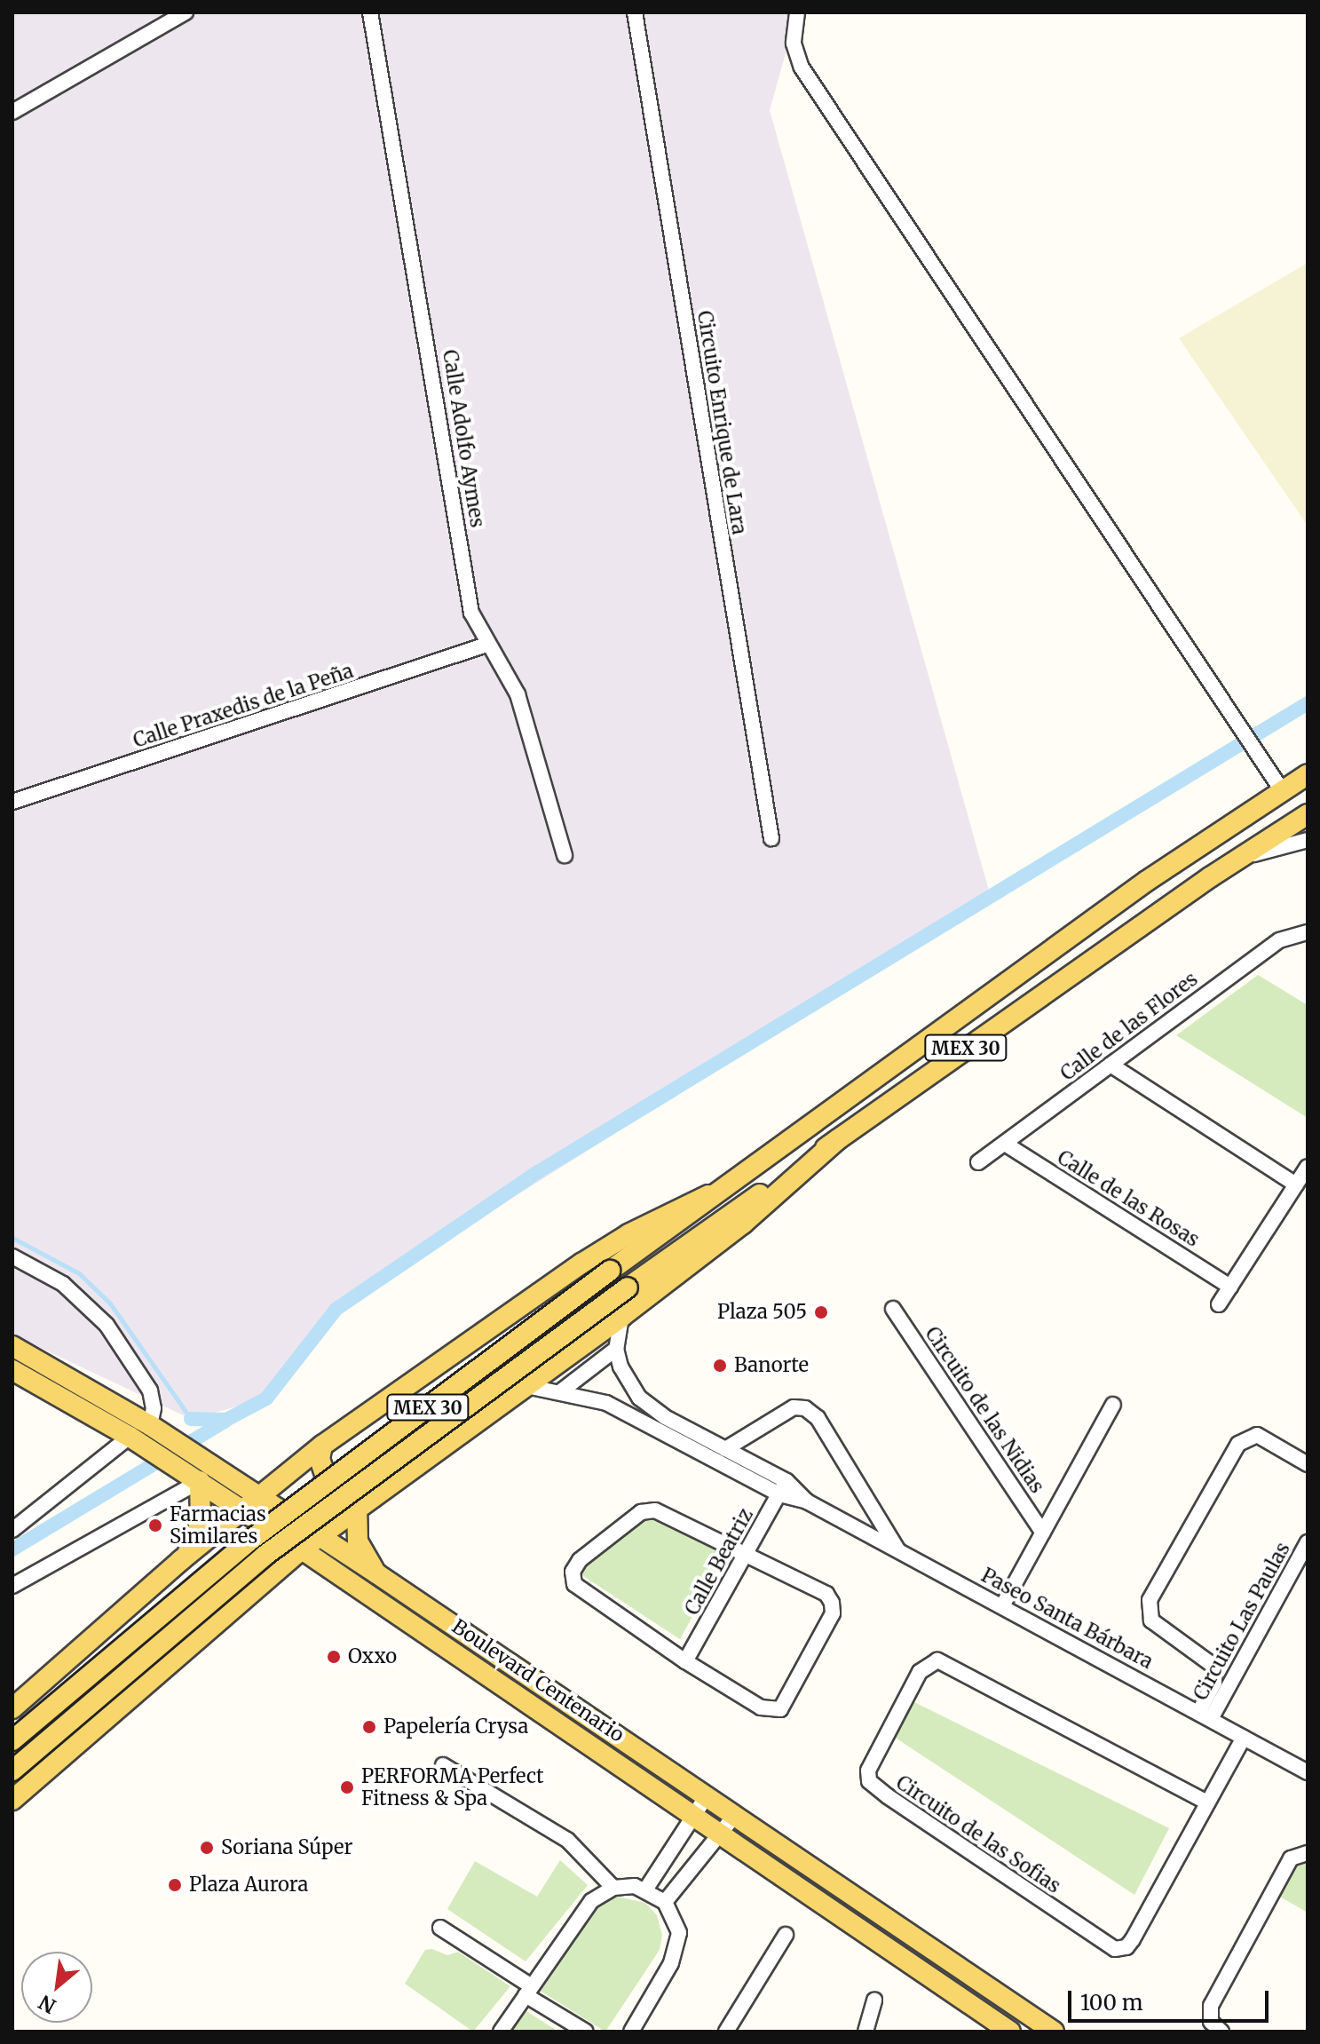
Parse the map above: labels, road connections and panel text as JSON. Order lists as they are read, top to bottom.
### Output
{
  "streets": {
    "main road": ["MEX 30", "Boulevard Centenario"],
    "street": [
      "Circuito Enrique de Lara",
      "Calle Adolfo Aymes",
      "Calle Praxedis de la Peña",
      "Calle de las Flores",
      "Calle de las Rosas",
      "Circuito de las Nidias",
      "Calle Beatriz",
      "Paseo Santa Bárbara",
      "Circuito Las Paulas",
      "Circuito de las Sofias"
    ]
  },
  "crossings": [
    ["Calle Adolfo Aymes", "Calle Praxedis de la Peña"],
    ["Calle de las Flores", "Calle de las Rosas"],
    ["Circuito de las Nidias", "Paseo Santa Bárbara"],
    ["Calle Beatriz", "Paseo Santa Bárbara"],
    ["Paseo Santa Bárbara", "Circuito Las Paulas"],
    ["Paseo Santa Bárbara", "Circuito de las Sofias"]
  ],
  "places": [
    "Plaza 505",
    "Banorte",
    "Farmacias Similares",
    "Oxxo",
    "Papelería Crysa",
    "PERFORMA Perfect Fitness & Spa",
    "Soriana Súper",
    "Plaza Aurora"
  ],
  "scale_bar": "100 m",
  "north": "bottom left"
}
